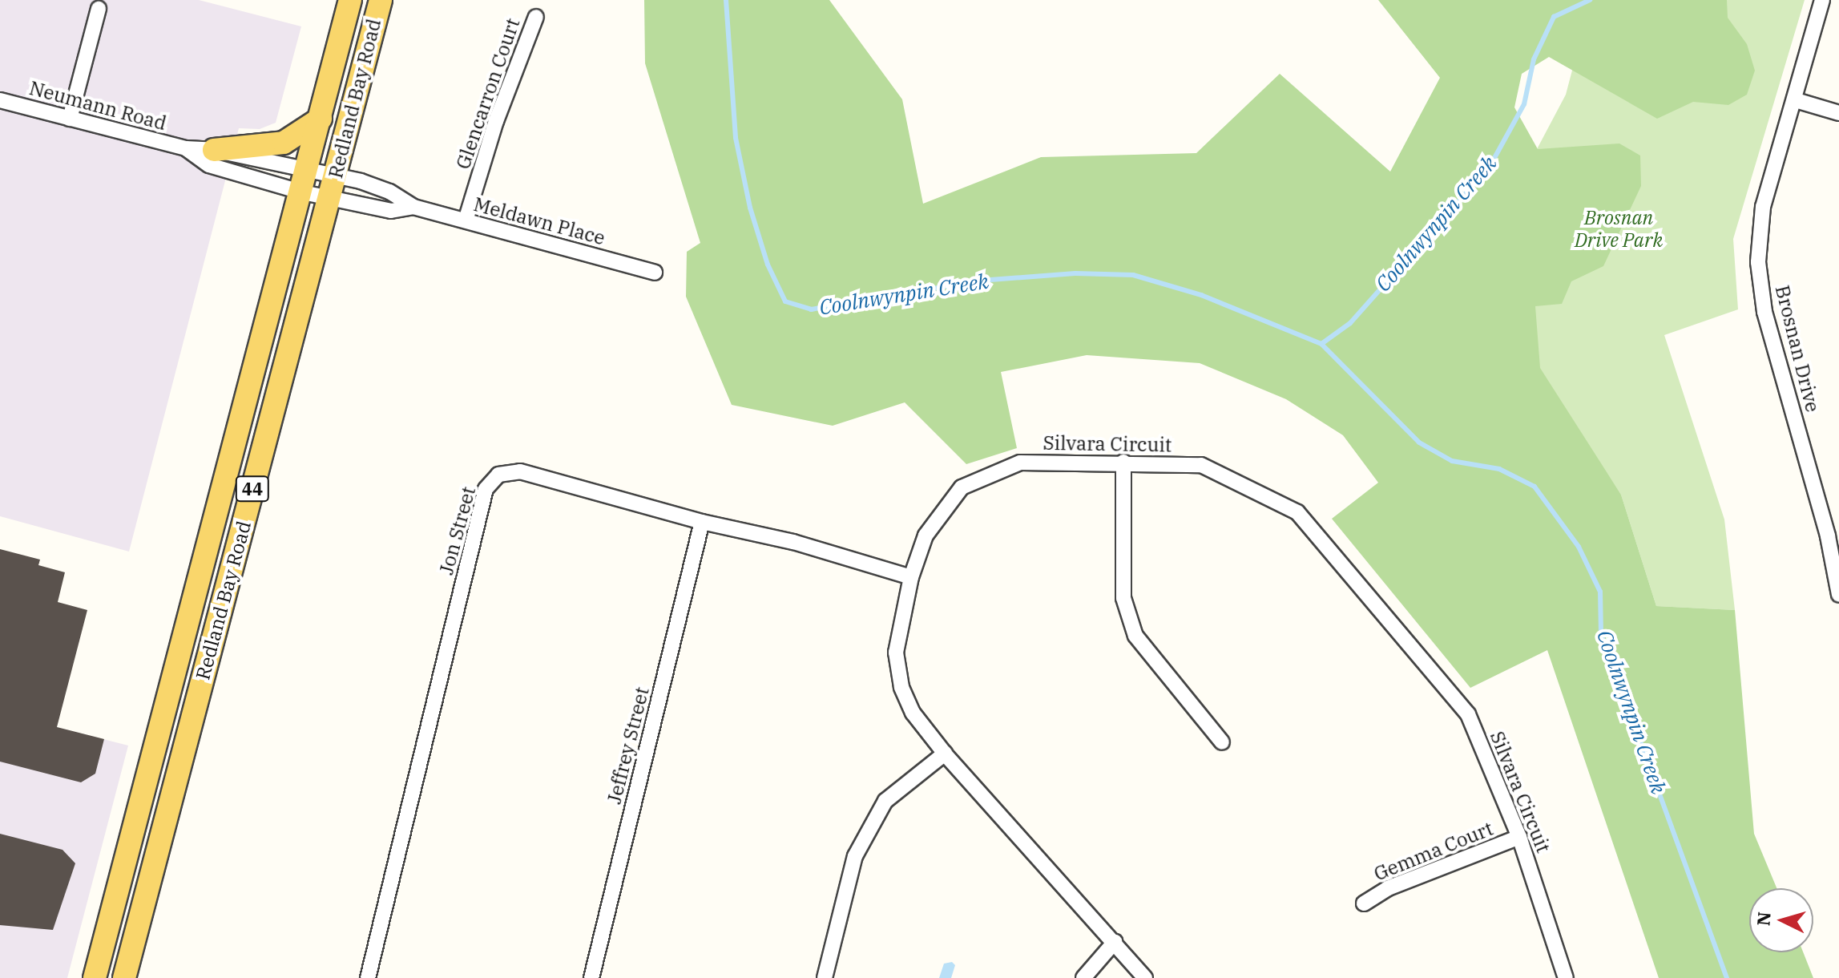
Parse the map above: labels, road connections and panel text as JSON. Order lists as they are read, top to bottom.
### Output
{
  "streets": {
    "main road": ["Redland Bay Road", "44"],
    "street": [
      "Glencarron Court",
      "Neumann Road",
      "Meldawn Place",
      "Brosnan Drive",
      "Silvara Circuit",
      "Jon Street",
      "Jeffrey Street",
      "Gemma Court"
    ]
  },
  "crossings": [
    ["Glencarron Court", "Meldawn Place"],
    ["Redland Bay Road", "Neumann Road"],
    ["Redland Bay Road", "Meldawn Place"],
    ["Neumann Road", "Meldawn Place"],
    ["Silvara Circuit", "Jon Street"],
    ["Silvara Circuit", "Gemma Court"],
    ["Jon Street", "Jeffrey Street"]
  ],
  "water": ["Coolnwynpin Creek"],
  "parks": ["Brosnan Drive Park"],
  "north": "left"
}
